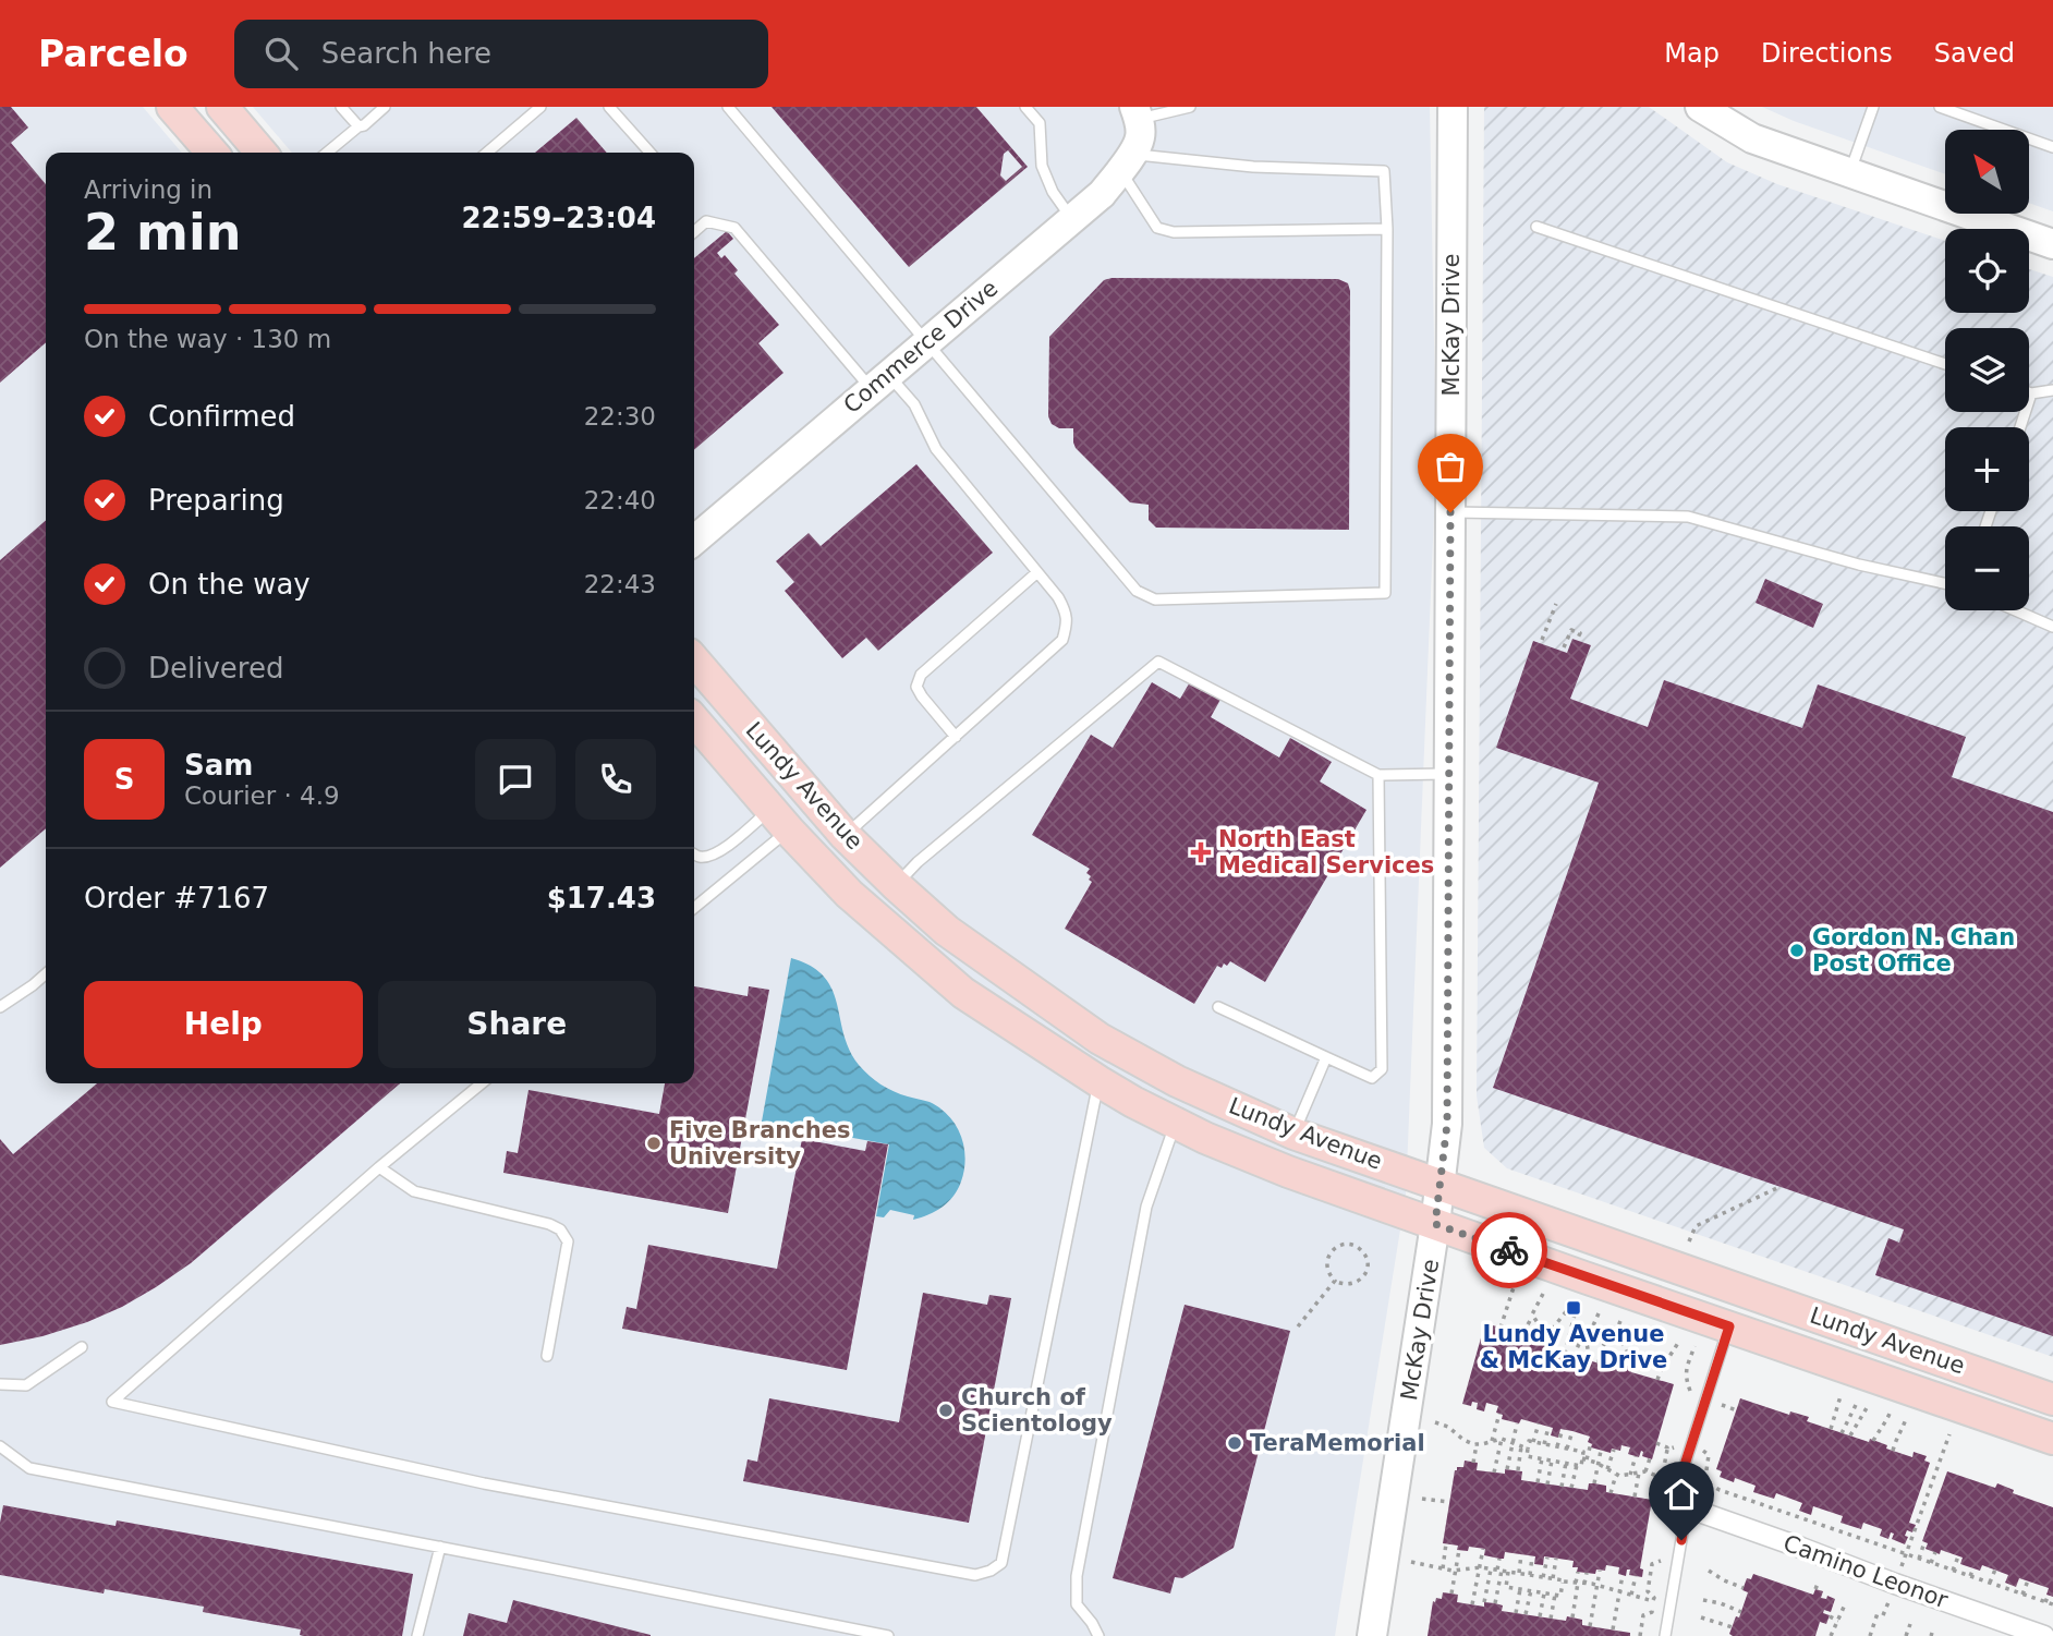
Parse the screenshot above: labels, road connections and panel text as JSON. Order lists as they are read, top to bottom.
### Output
{
  "streets": {
    "main road": ["Lundy Avenue"],
    "street": ["McKay Drive", "Commerce Drive", "Camino Leonor"]
  },
  "crossings": [
    ["McKay Drive", "Lundy Avenue"]
  ],
  "places": {
    "health": ["North East Medical Services"],
    "other": [
      "Gordon N. Chan Post Office",
      "Five Branches University",
      "Church of Scientology",
      "TeraMemorial"
    ],
    "transit": ["Lundy Avenue & McKay Drive"]
  },
  "north": "top left",
  "page": {
    "header": "Parcelo",
    "search": "Search here",
    "nav": ["Map", "Directions", "Saved"],
    "map_buttons": ["+", "−"],
    "heading": ["2 min", "Arriving in", "22:59–23:04"],
    "panel": [
      "Sam",
      "Courier · 4.9",
      "Order #7167",
      "$17.43"
    ],
    "bar": "On the way · 130 m",
    "list": [
      ["Confirmed", "22:30"],
      ["Preparing", "22:40"],
      ["On the way", "22:43"],
      "Delivered"
    ],
    "round": "S",
    "buttons": ["Help", "Share"]
  }
}
